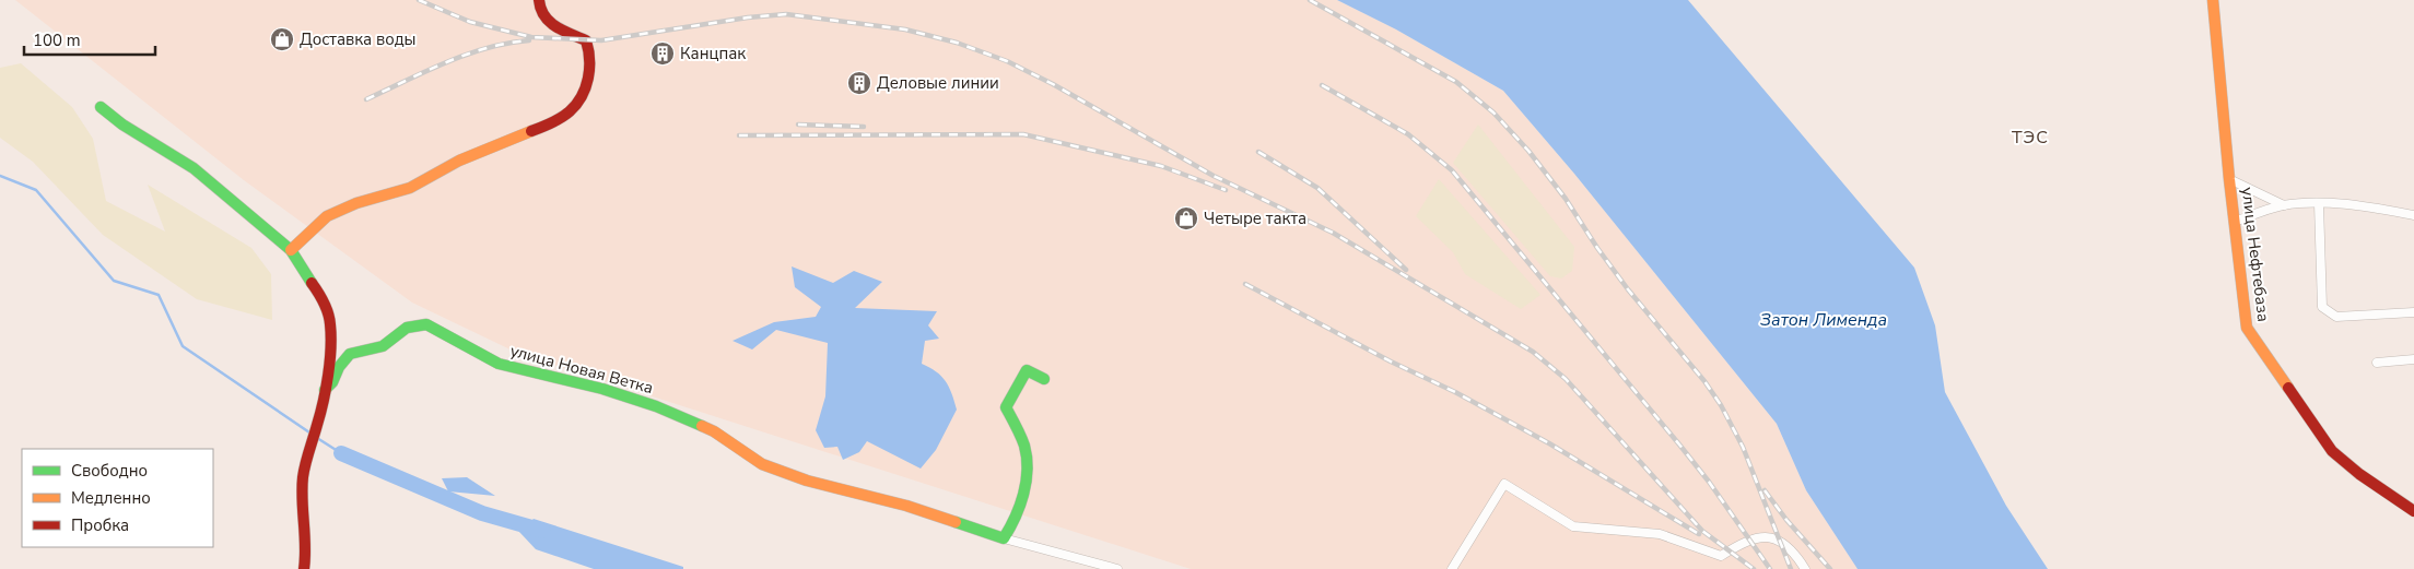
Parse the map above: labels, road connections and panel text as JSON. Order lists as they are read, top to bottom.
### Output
{
  "streets": {
    "street": ["улица Нефтебаза", "улица Новая Ветка"]
  },
  "districts": ["ТЭС"],
  "water": ["Затон Лименда"],
  "places": {
    "shop": ["Доставка воды", "Четыре такта"],
    "building": ["Канцпак", "Деловые линии"]
  },
  "legend": ["Свободно", "Медленно", "Пробка"],
  "scale_bar": "100 m"
}
